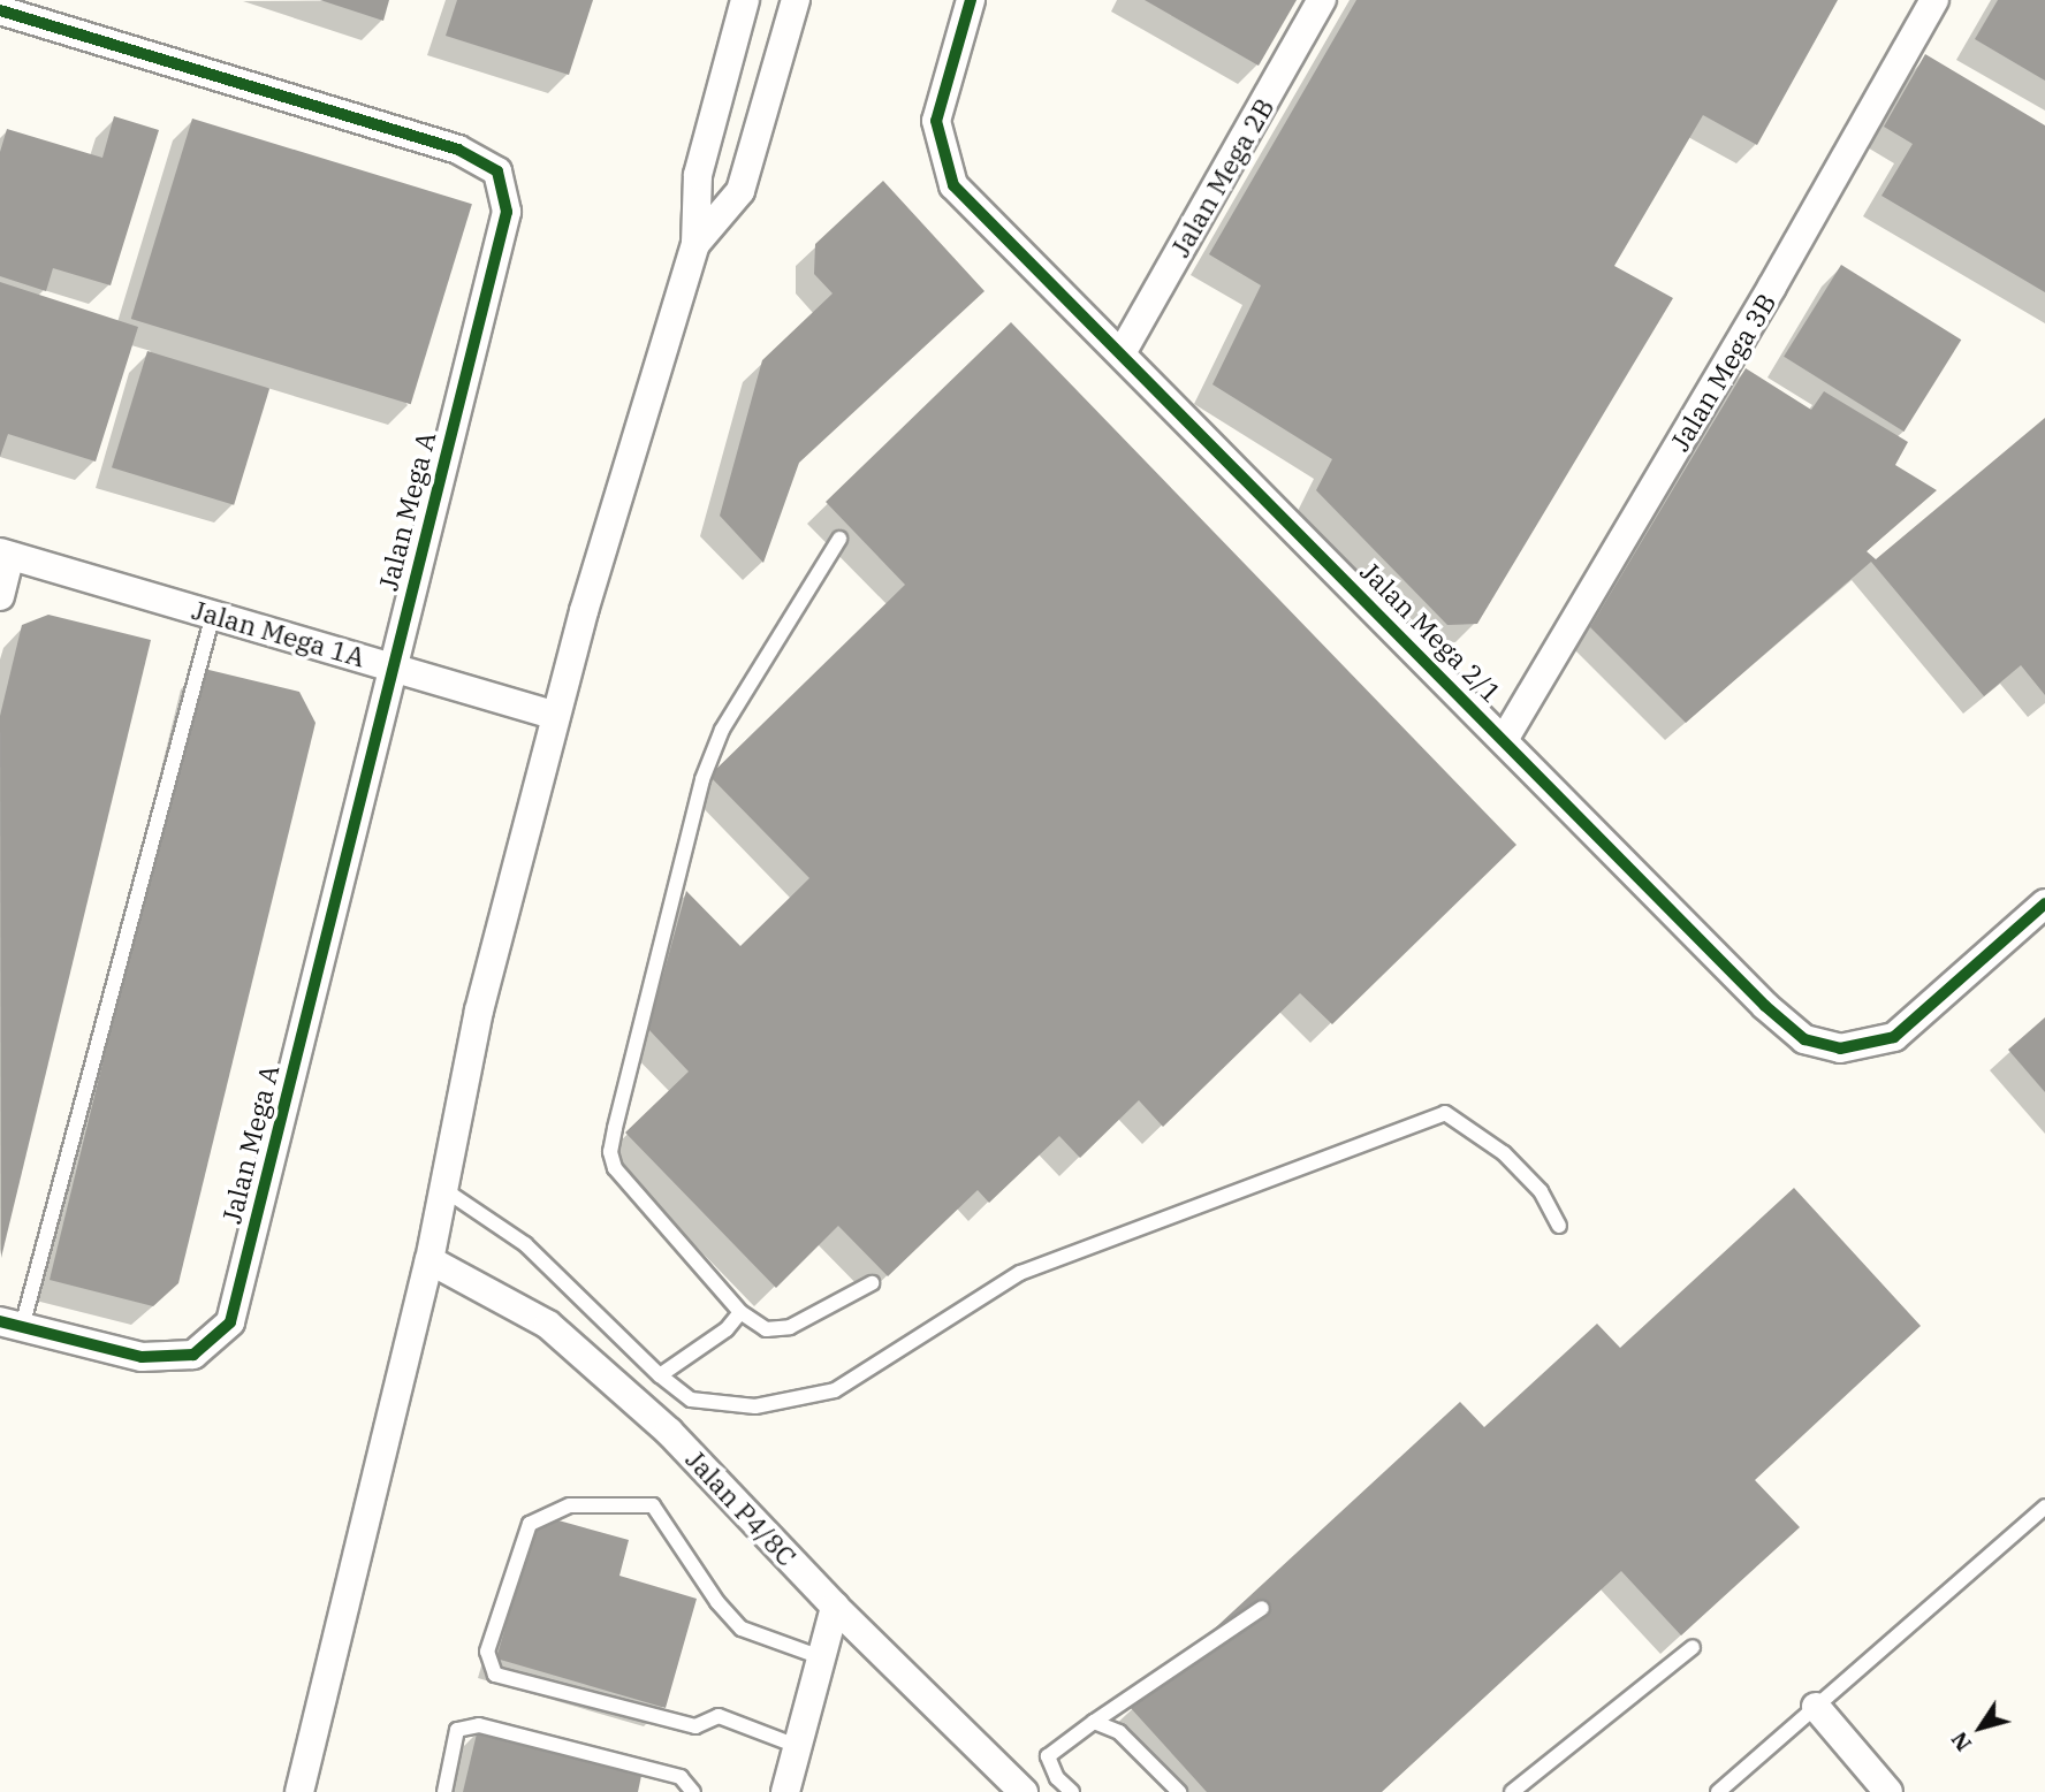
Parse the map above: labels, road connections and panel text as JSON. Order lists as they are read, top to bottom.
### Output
{
  "streets": {
    "street": [
      "Jalan Mega 2B",
      "Jalan Mega 3B",
      "Jalan Mega A",
      "Jalan Mega 2/1",
      "Jalan Mega 1A",
      "Jalan P4/8C"
    ]
  },
  "crossings": [
    ["Jalan Mega 2B", "Jalan Mega 2/1"],
    ["Jalan Mega 3B", "Jalan Mega 2/1"],
    ["Jalan Mega A", "Jalan Mega 1A"]
  ],
  "north": "bottom left"
}
